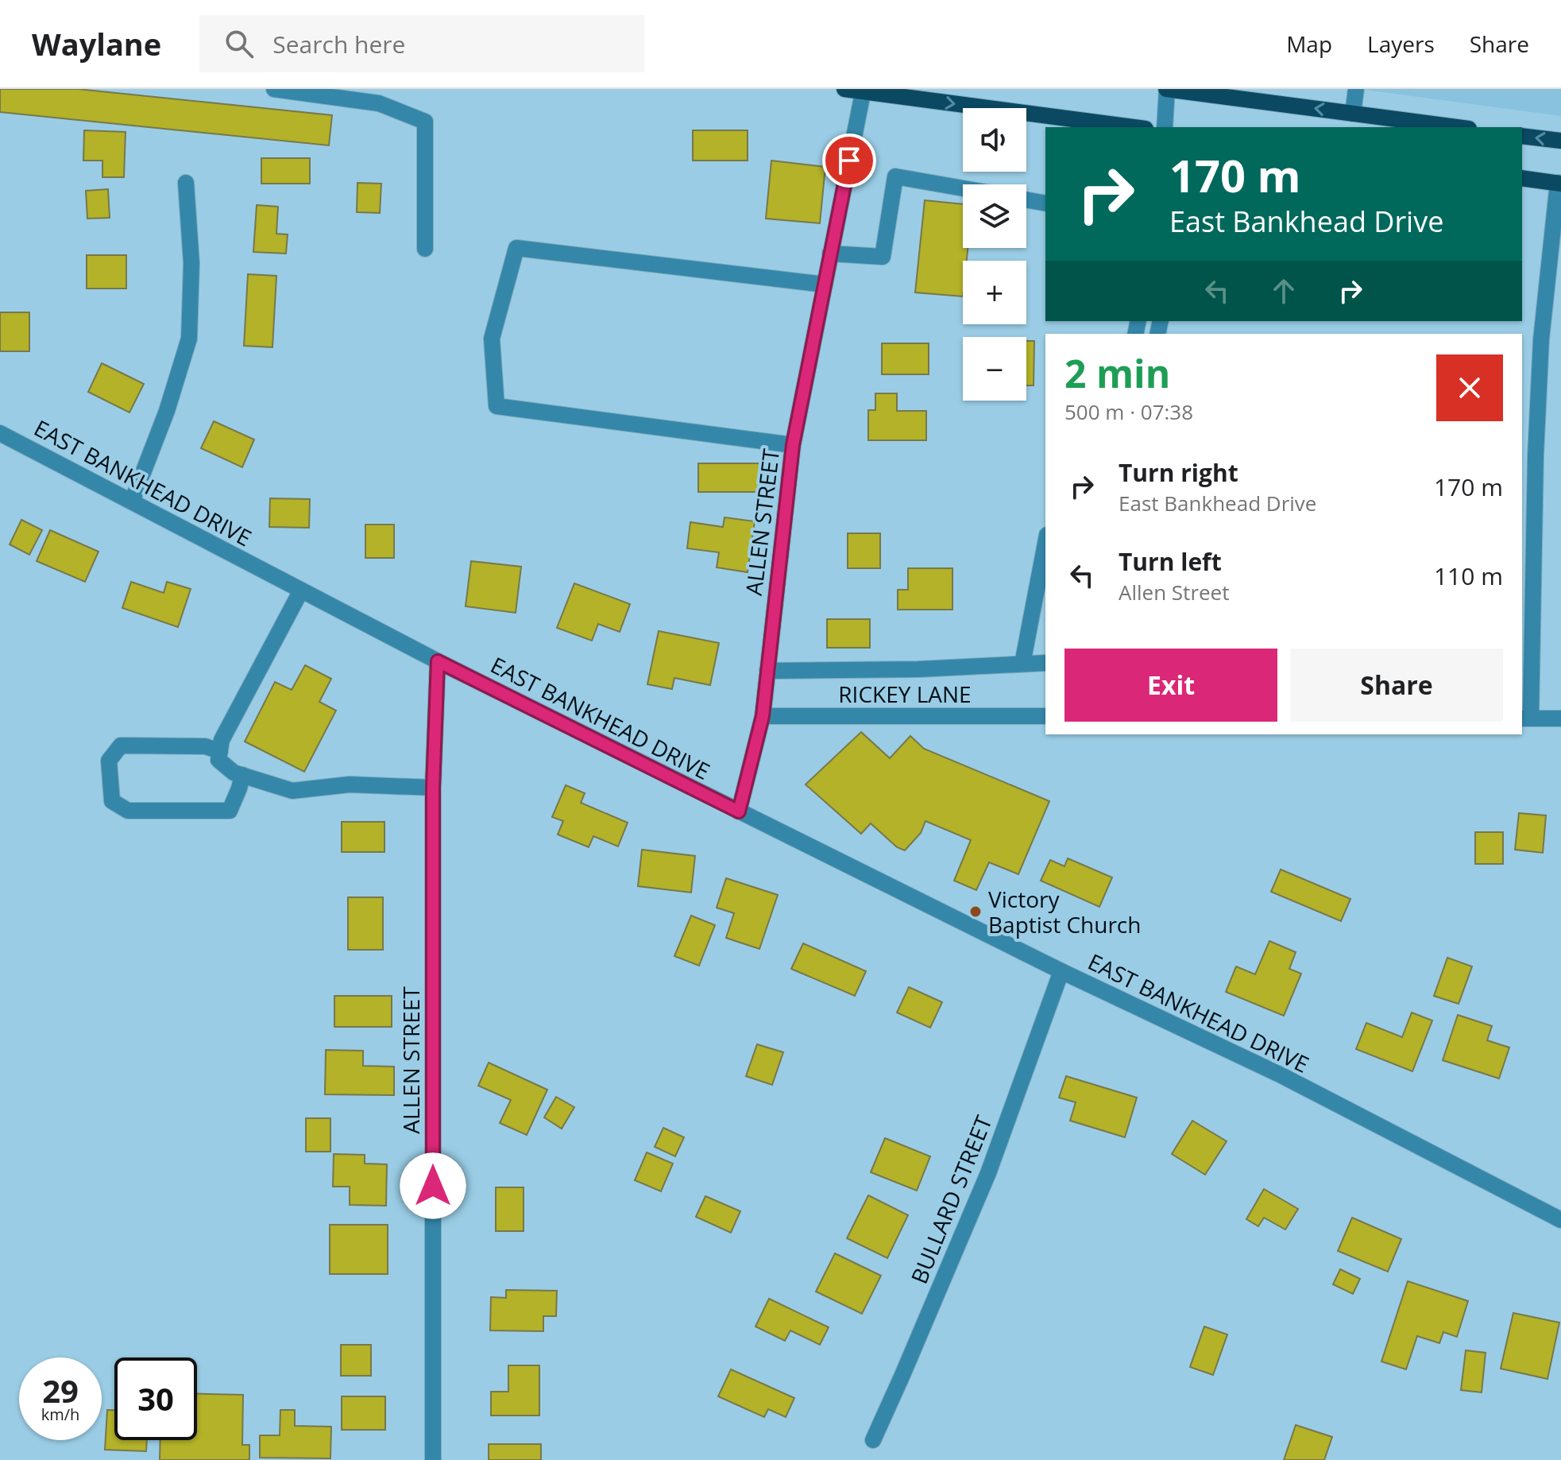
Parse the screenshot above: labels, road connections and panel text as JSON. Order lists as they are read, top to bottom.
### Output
{
  "streets": {
    "street": [
      "EAST BANKHEAD DRIVE",
      "ALLEN STREET",
      "RICKEY LANE",
      "BULLARD STREET"
    ]
  },
  "crossings": [
    ["EAST BANKHEAD DRIVE", "ALLEN STREET"],
    ["EAST BANKHEAD DRIVE", "BULLARD STREET"],
    ["ALLEN STREET", "RICKEY LANE"]
  ],
  "places": ["Victory Baptist Church"],
  "page": {
    "header": "Waylane",
    "search": "Search here",
    "nav": ["Map", "Layers", "Share"],
    "map_buttons": ["+", "−"],
    "turn": ["170 m", "East Bankhead Drive"],
    "heading": ["2 min", "500 m · 07:38"],
    "list": [
      {
        "name": "Turn right",
        "note": "East Bankhead Drive",
        "value": "170 m"
      },
      {
        "name": "Turn left",
        "note": "Allen Street",
        "value": "110 m"
      }
    ],
    "buttons": ["Exit", "Share"],
    "speed": "29 km/h",
    "limit": "30"
  }
}
